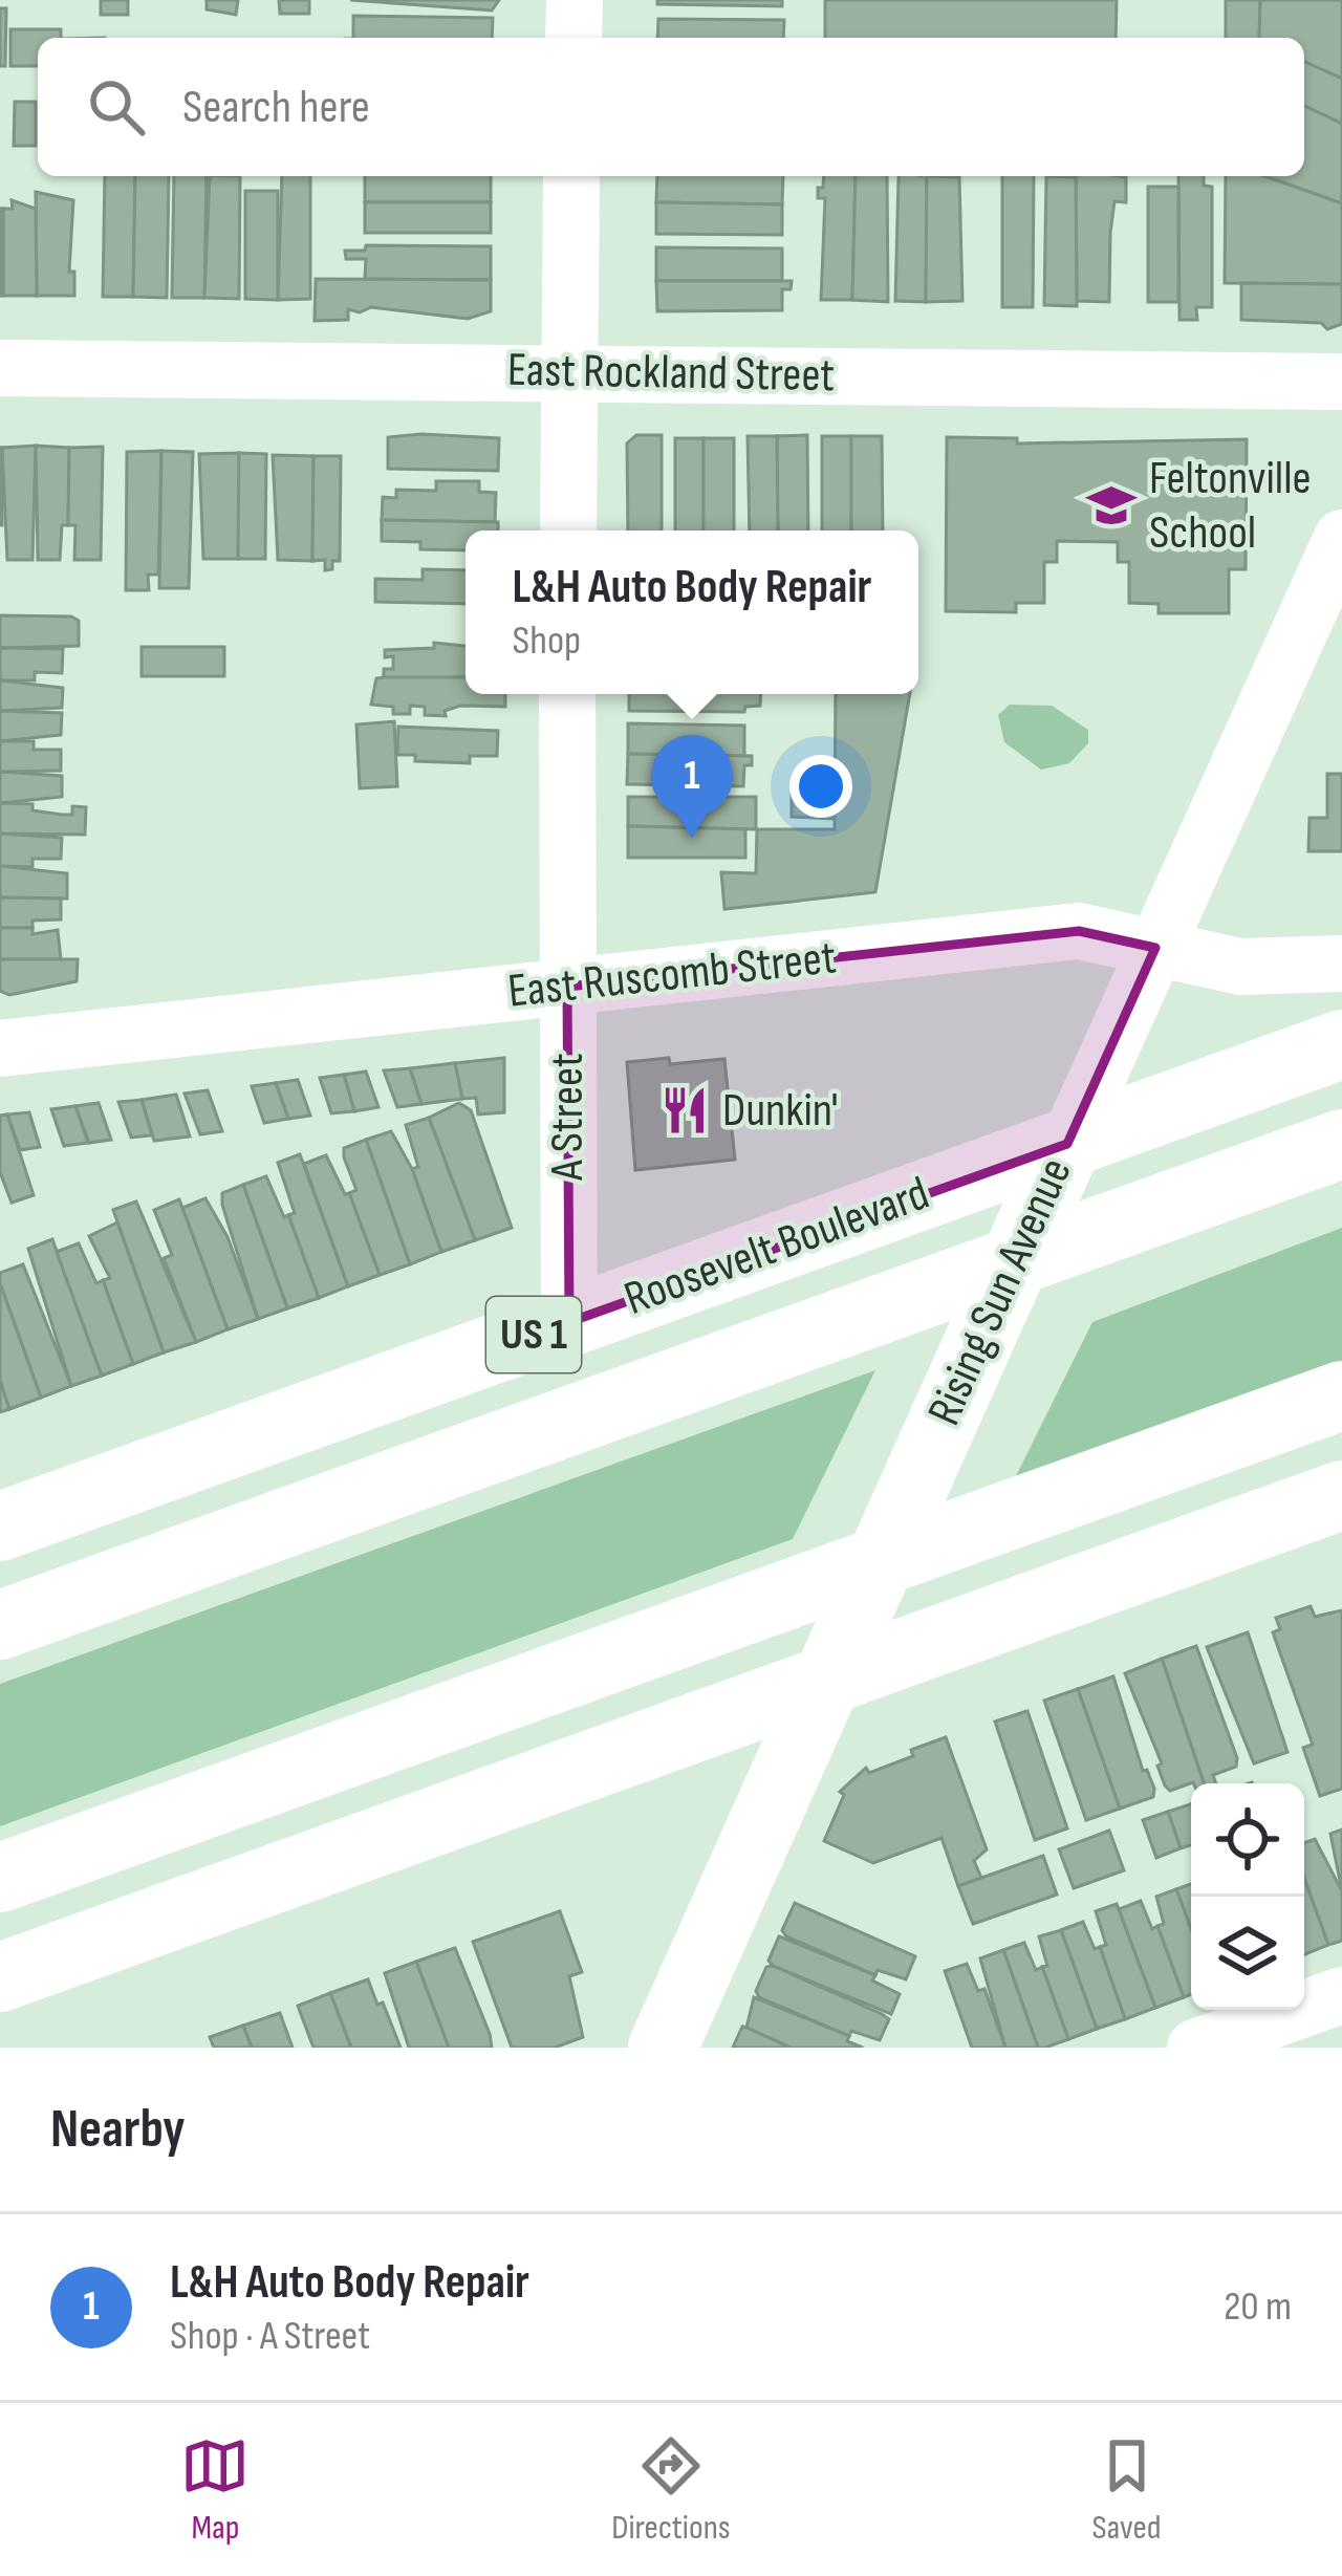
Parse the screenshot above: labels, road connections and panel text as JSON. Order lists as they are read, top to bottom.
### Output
{
  "streets": {
    "main road": ["Roosevelt Boulevard", "Rising Sun Avenue", "US 1"],
    "street": ["East Rockland Street", "East Ruscomb Street", "A Street"]
  },
  "crossings": [
    ["East Ruscomb Street", "A Street"],
    ["East Ruscomb Street", "Rising Sun Avenue"],
    ["A Street", "Roosevelt Boulevard"],
    ["Roosevelt Boulevard", "Rising Sun Avenue"]
  ],
  "places": {
    "school or university": ["Feltonville School"],
    "restaurant": ["Dunkin'"]
  },
  "page": {
    "search": "Search here",
    "popup": ["L&H Auto Body Repair", "Shop"],
    "pins": "1",
    "heading": "Nearby",
    "list": [
      {
        "mark": "1",
        "name": "L&H Auto Body Repair",
        "note": "Shop · A Street",
        "value": "20 m"
      }
    ],
    "nav": ["Map", "Directions", "Saved"]
  }
}
